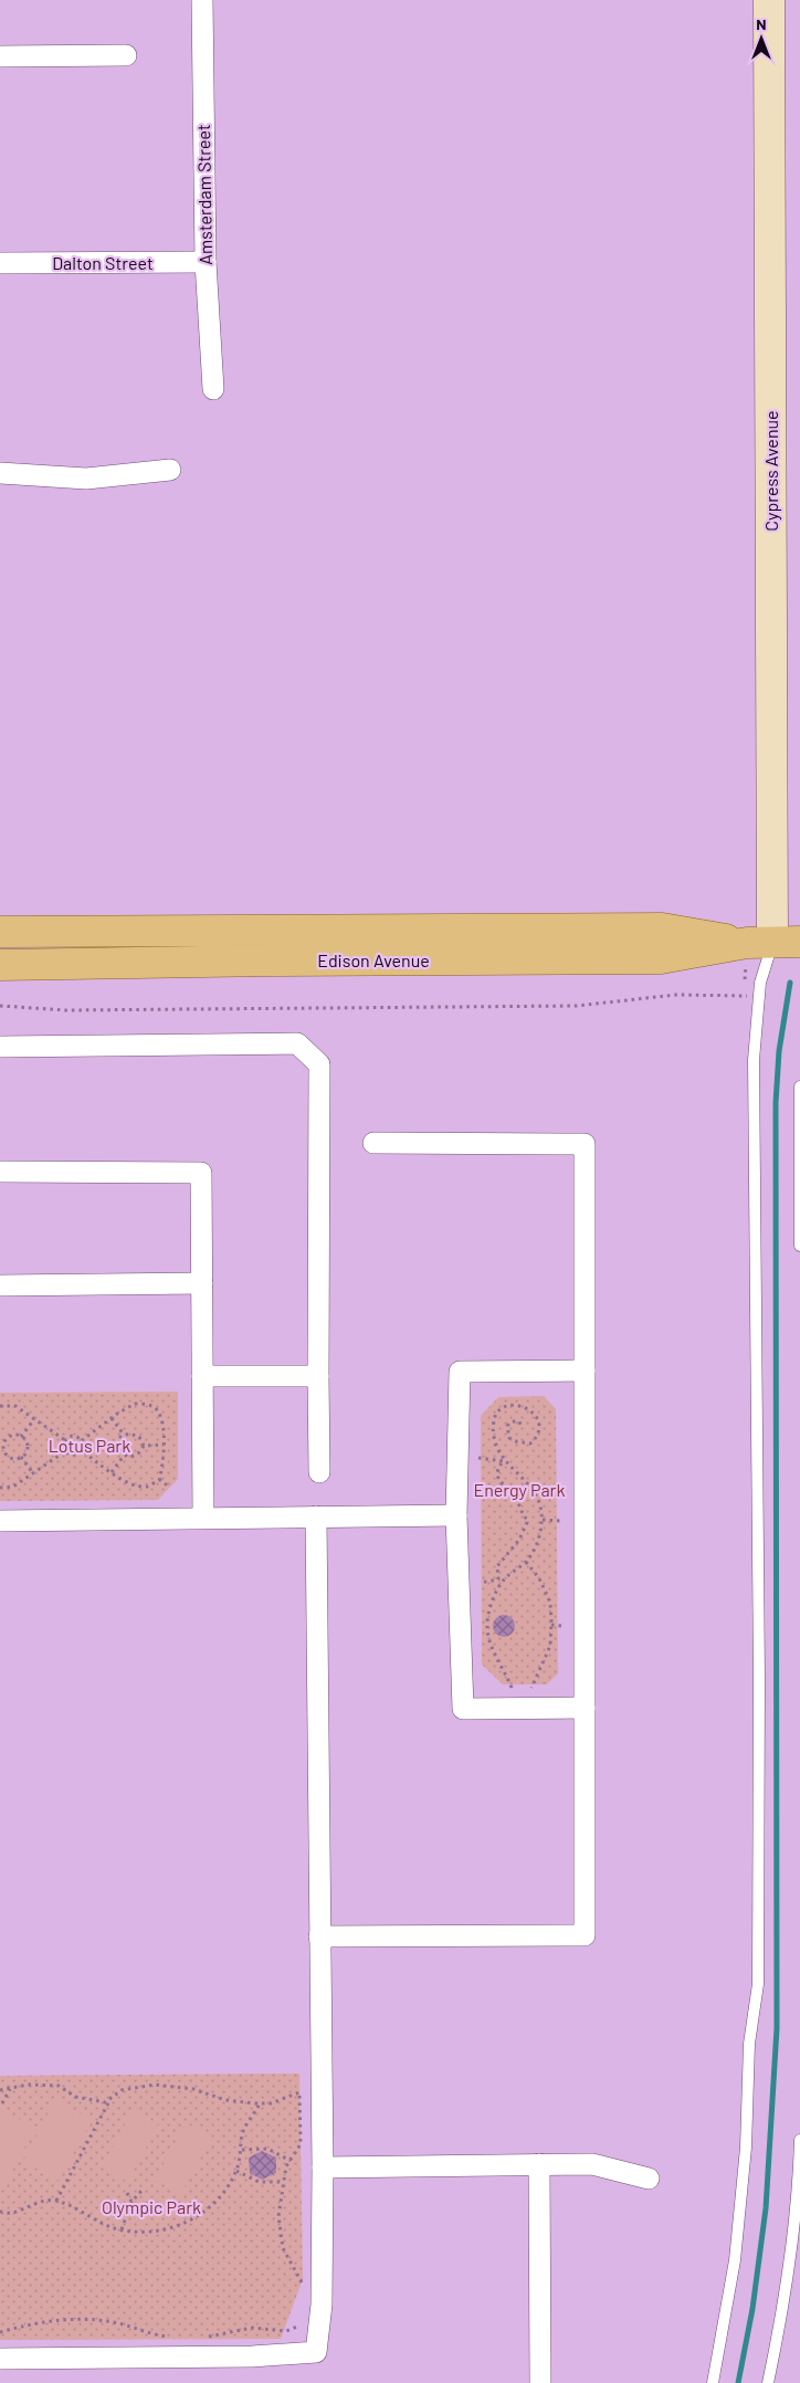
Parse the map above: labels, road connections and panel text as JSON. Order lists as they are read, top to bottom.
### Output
{
  "streets": {
    "main road": ["Edison Avenue"],
    "street": ["Amsterdam Street", "Dalton Street", "Cypress Avenue"]
  },
  "crossings": [
    ["Amsterdam Street", "Dalton Street"],
    ["Cypress Avenue", "Edison Avenue"]
  ],
  "parks": ["Lotus Park", "Energy Park", "Olympic Park"],
  "north": "top"
}
